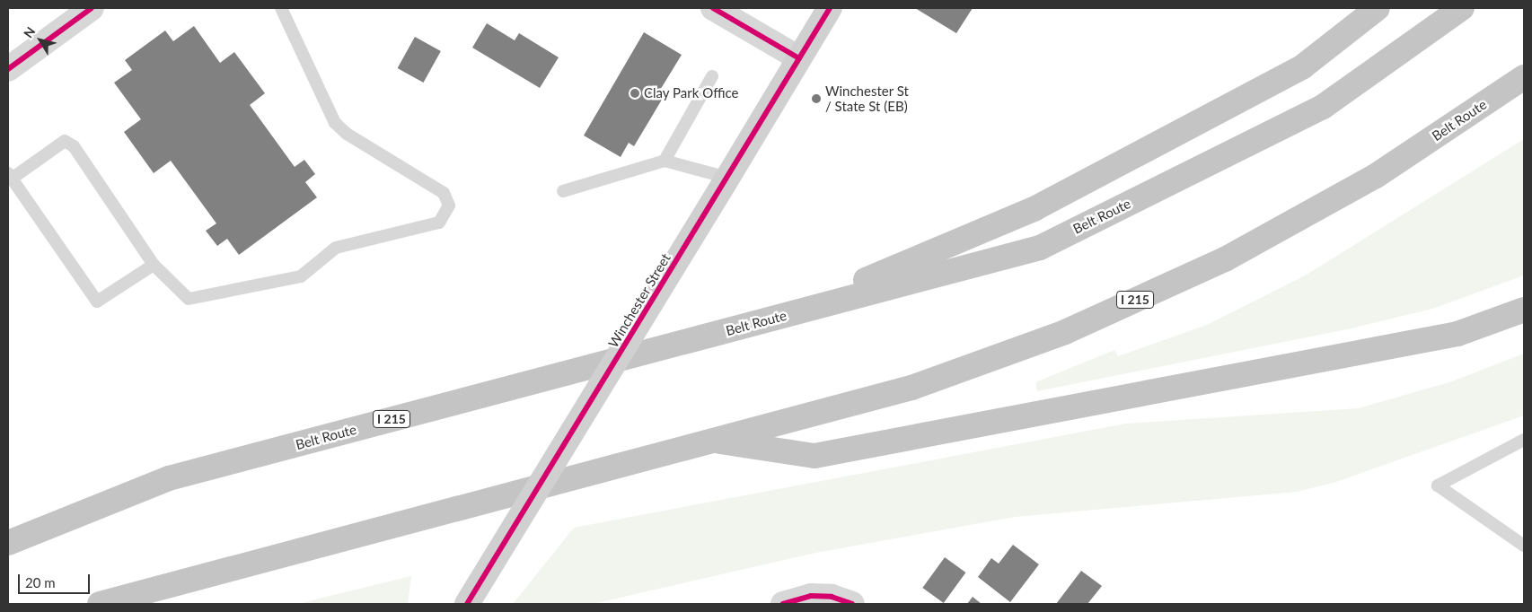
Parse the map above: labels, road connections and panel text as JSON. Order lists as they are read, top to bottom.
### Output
{
  "streets": {
    "highway": ["Belt Route", "I 215"],
    "main road": ["Winchester Street"]
  },
  "places": ["Clay Park Office", "Winchester St / State St (EB)"],
  "scale_bar": "20 m",
  "north": "top left"
}
